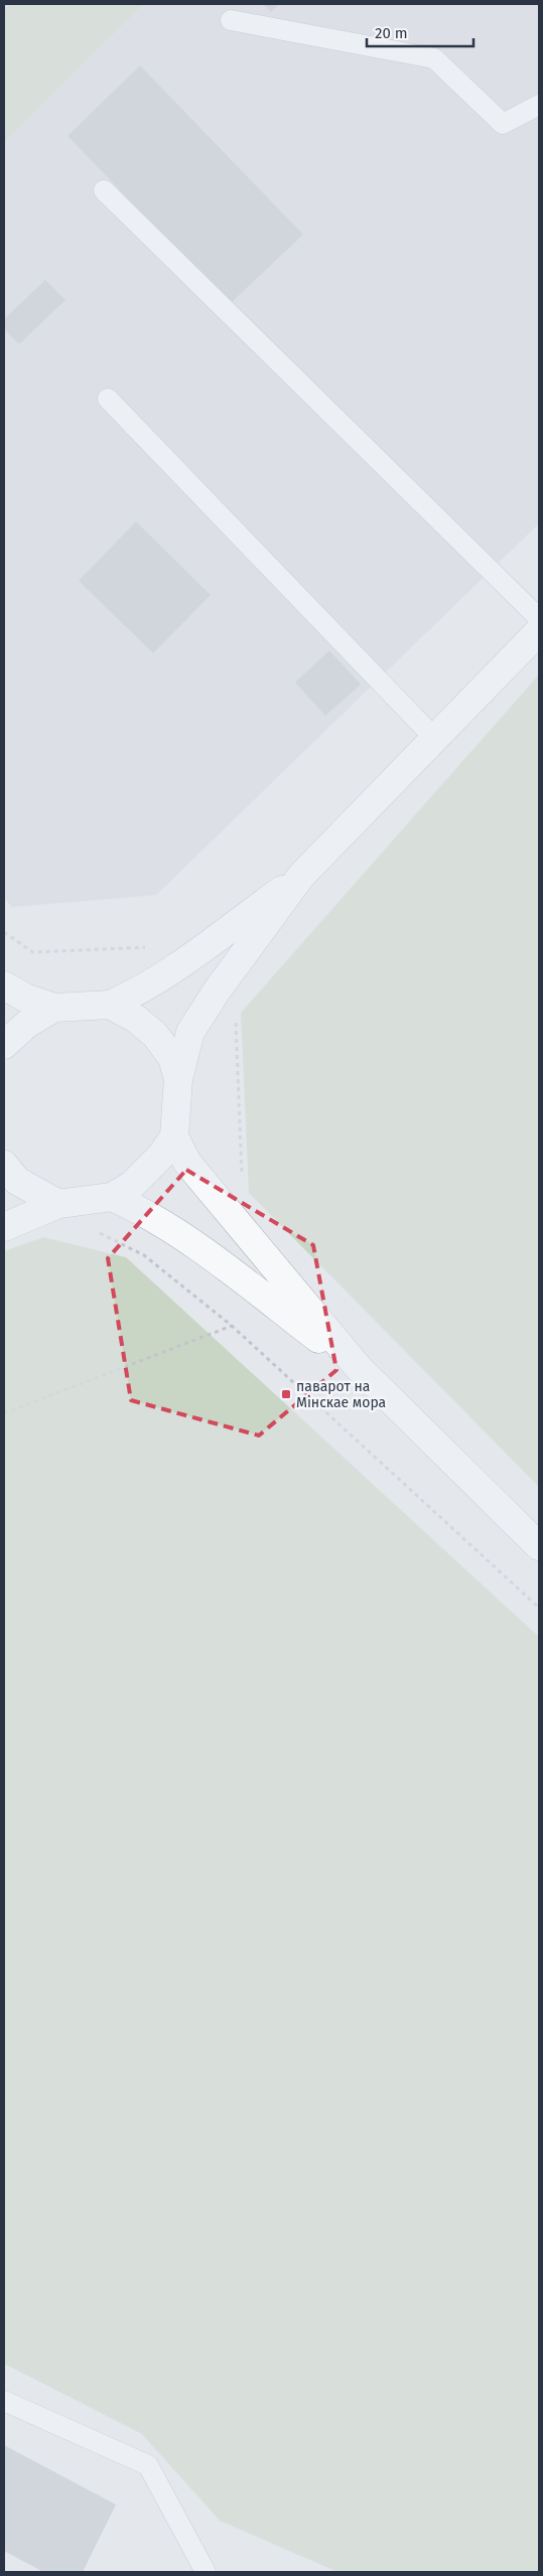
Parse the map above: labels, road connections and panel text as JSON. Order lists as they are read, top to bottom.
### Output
{
  "places": {
    "transit": ["паварот на Мінскае мора"]
  },
  "scale_bar": "20 m"
}
